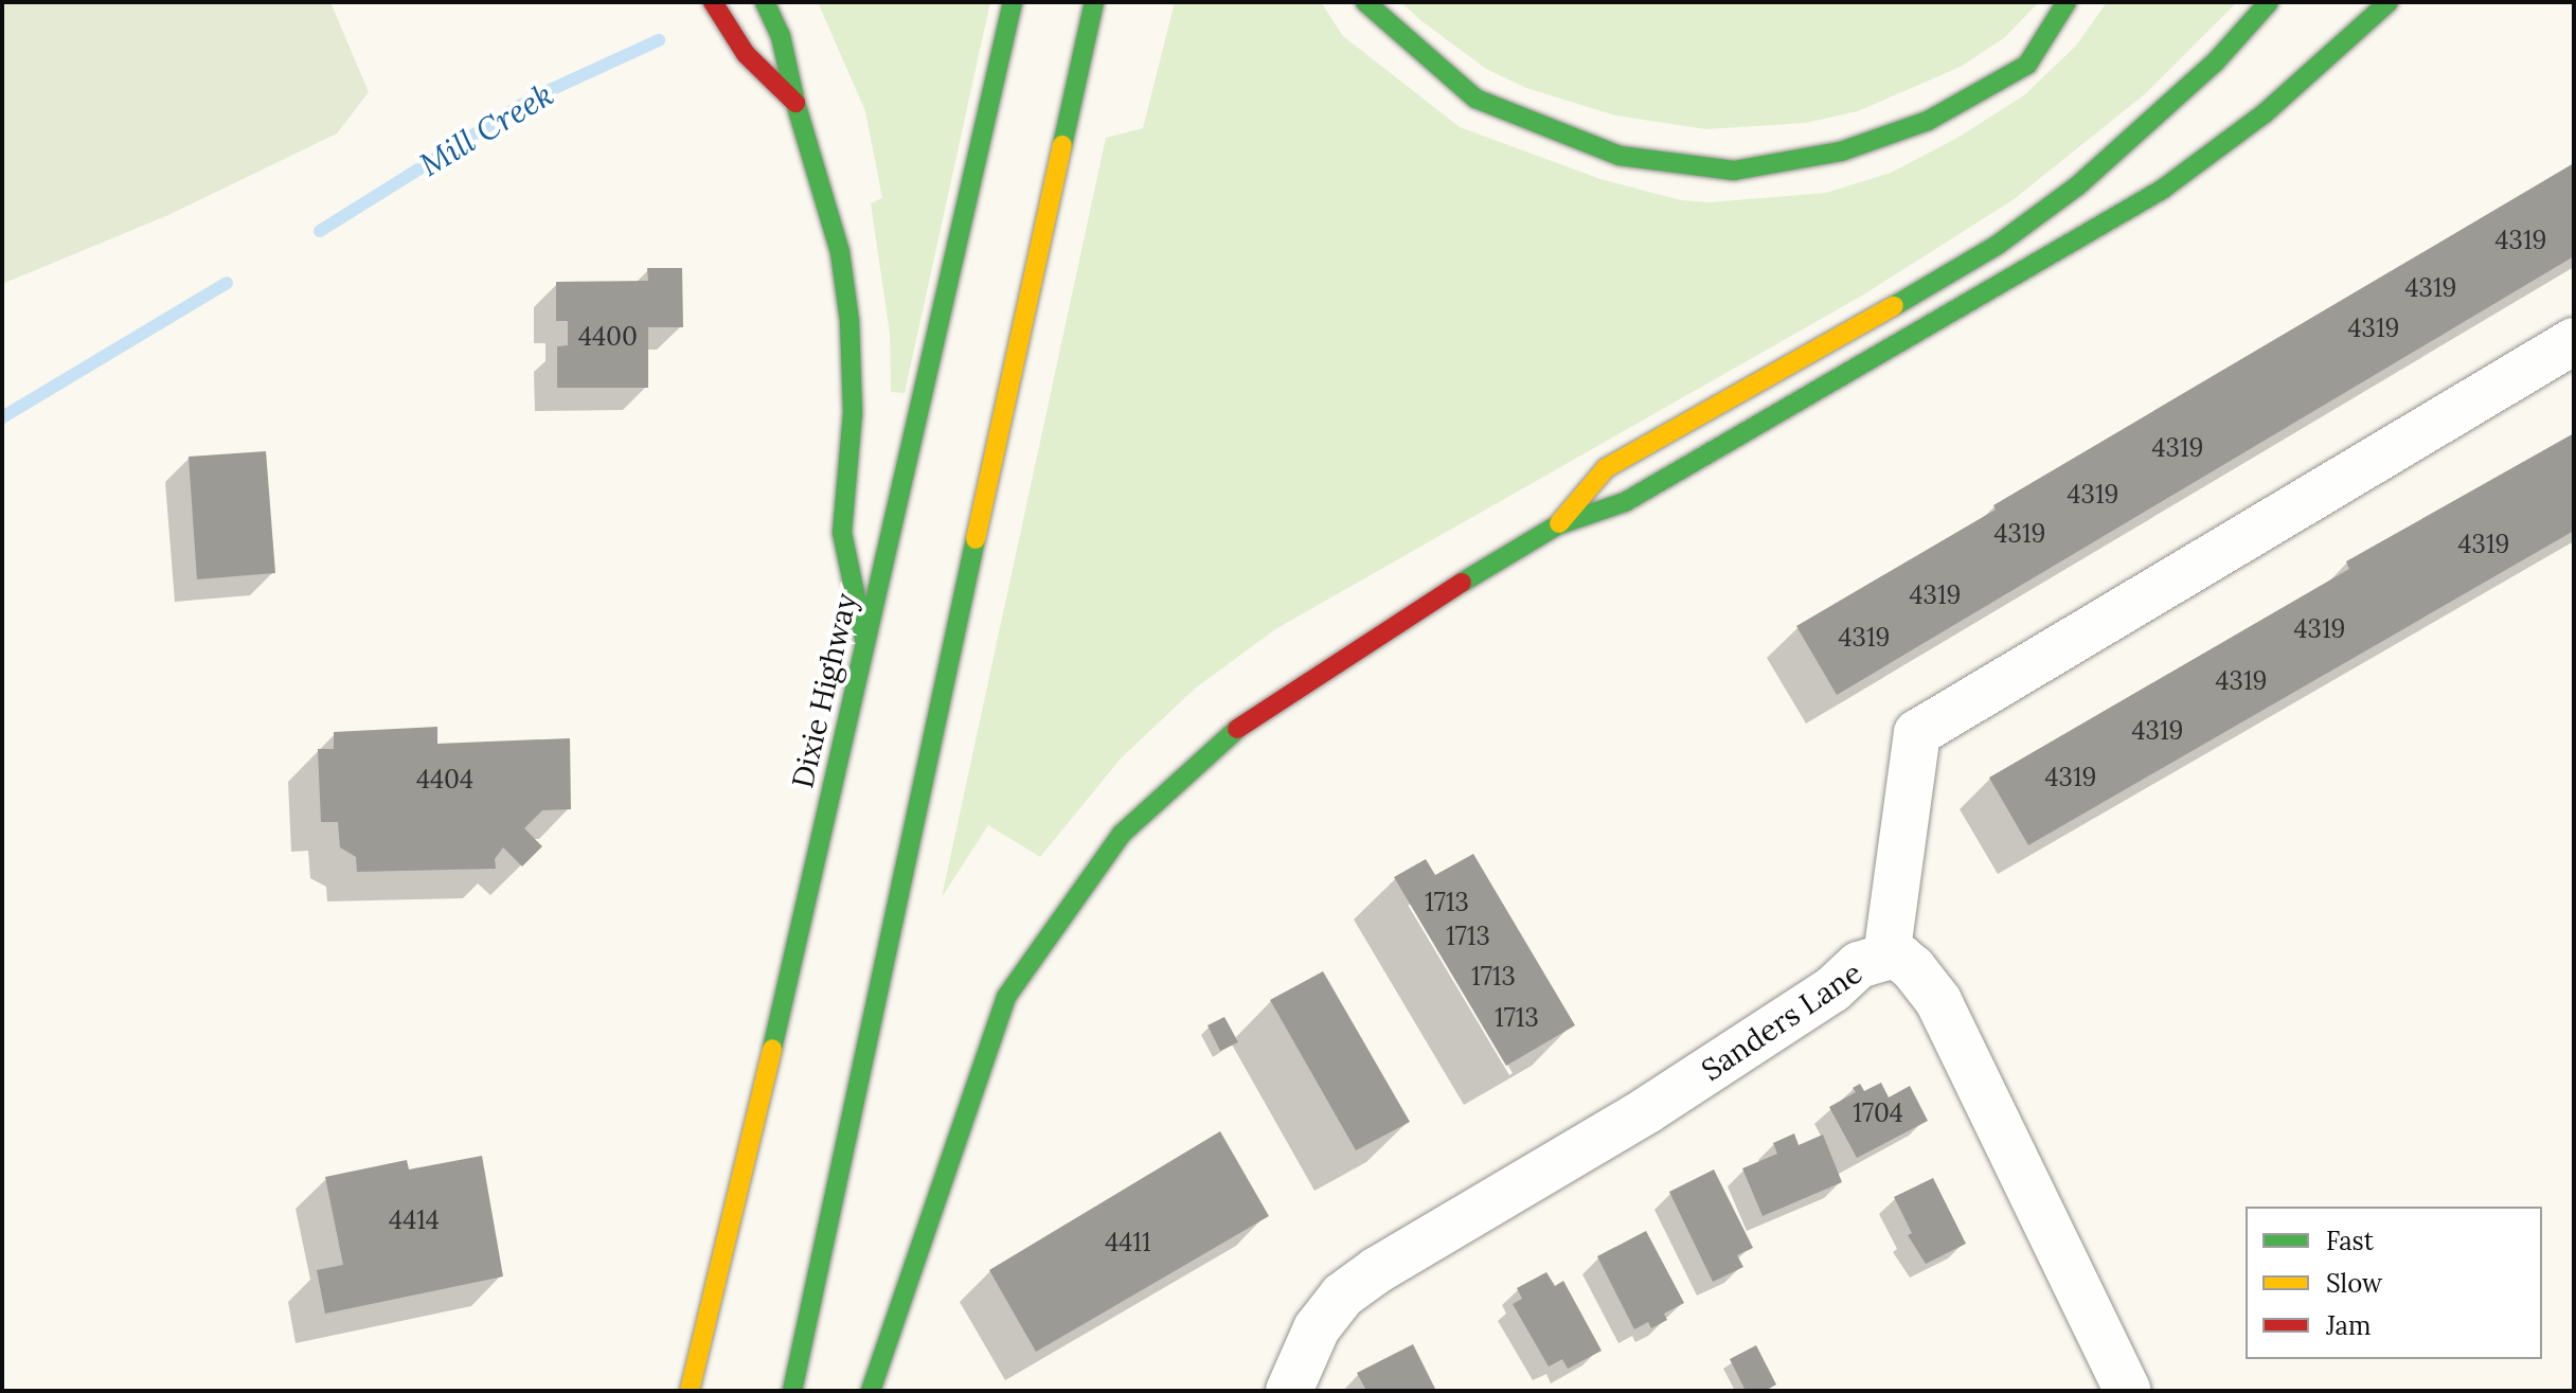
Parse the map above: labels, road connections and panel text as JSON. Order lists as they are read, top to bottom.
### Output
{
  "streets": {
    "main road": ["Dixie Highway"],
    "street": ["Sanders Lane"]
  },
  "water": ["Mill Creek"],
  "house_numbers": [
    "4319",
    "4319",
    "4319",
    "4400",
    "4319",
    "4319",
    "4319",
    "4319",
    "4319",
    "4319",
    "4319",
    "4319",
    "4319",
    "4319",
    "4404",
    "1713",
    "1713",
    "1713",
    "1713",
    "1704",
    "4414",
    "4411"
  ],
  "legend": ["Fast", "Slow", "Jam"]
}
